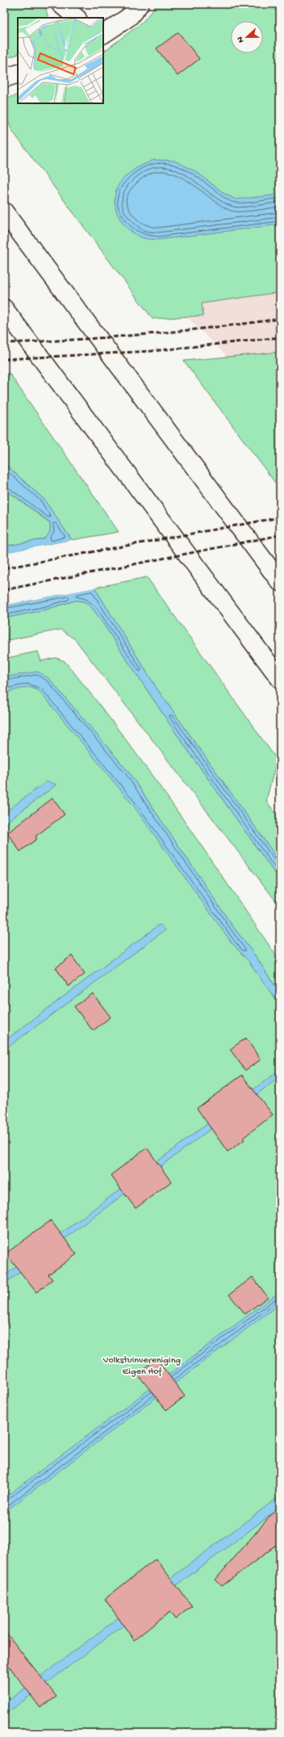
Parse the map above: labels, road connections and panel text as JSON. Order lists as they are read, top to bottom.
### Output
{
  "parks": ["Volkstuinvereniging Eigen Hof"],
  "north": "left"
}
